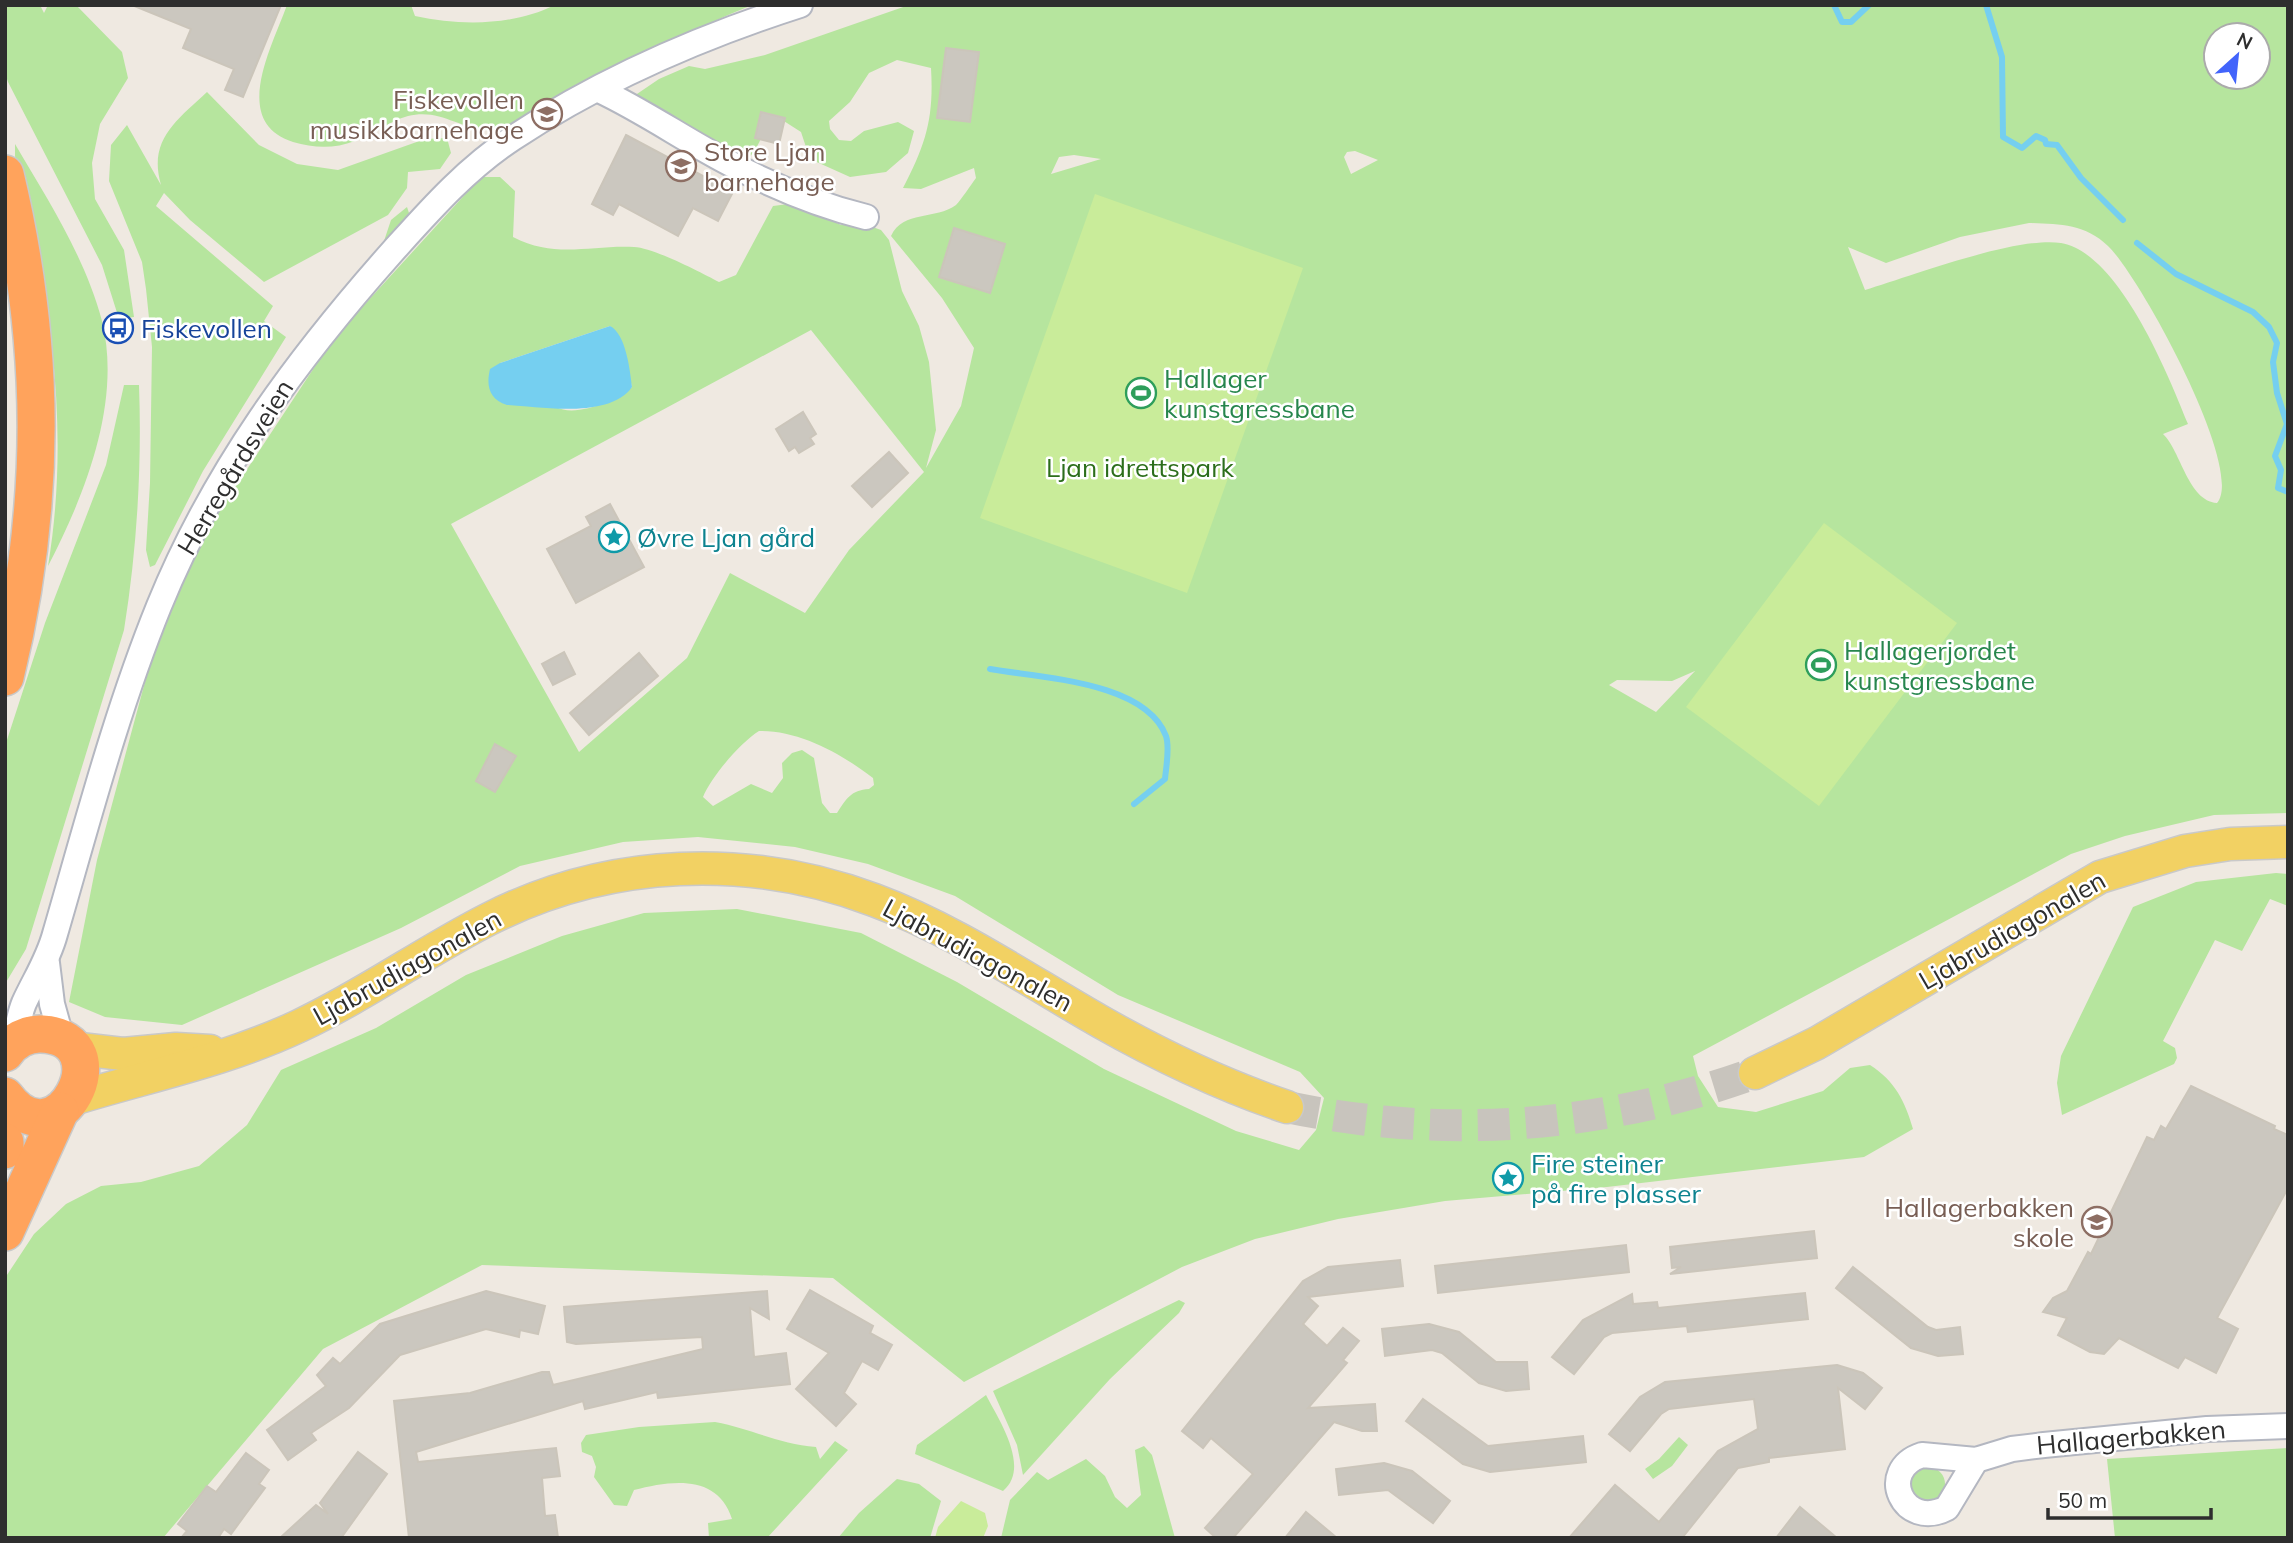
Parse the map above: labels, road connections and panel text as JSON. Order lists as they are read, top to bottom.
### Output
{
  "streets": {
    "main road": ["Ljabrudiagonalen"],
    "street": ["Herregårdsveien", "Hallagerbakken"]
  },
  "crossings": [
    ["Herregårdsveien", "Ljabrudiagonalen"]
  ],
  "parks": ["Ljan idrettspark"],
  "places": {
    "school or university": ["Fiskevollen musikkbarnehage", "Store Ljan barnehage", "Hallagerbakken skole"],
    "bus stop": ["Fiskevollen"],
    "sports": ["Hallager kunstgressbane", "Hallagerjordet kunstgressbane"],
    "place": ["Øvre Ljan gård", "Fire steiner på fire plasser"]
  },
  "scale_bar": "50 m",
  "north": "top right"
}
